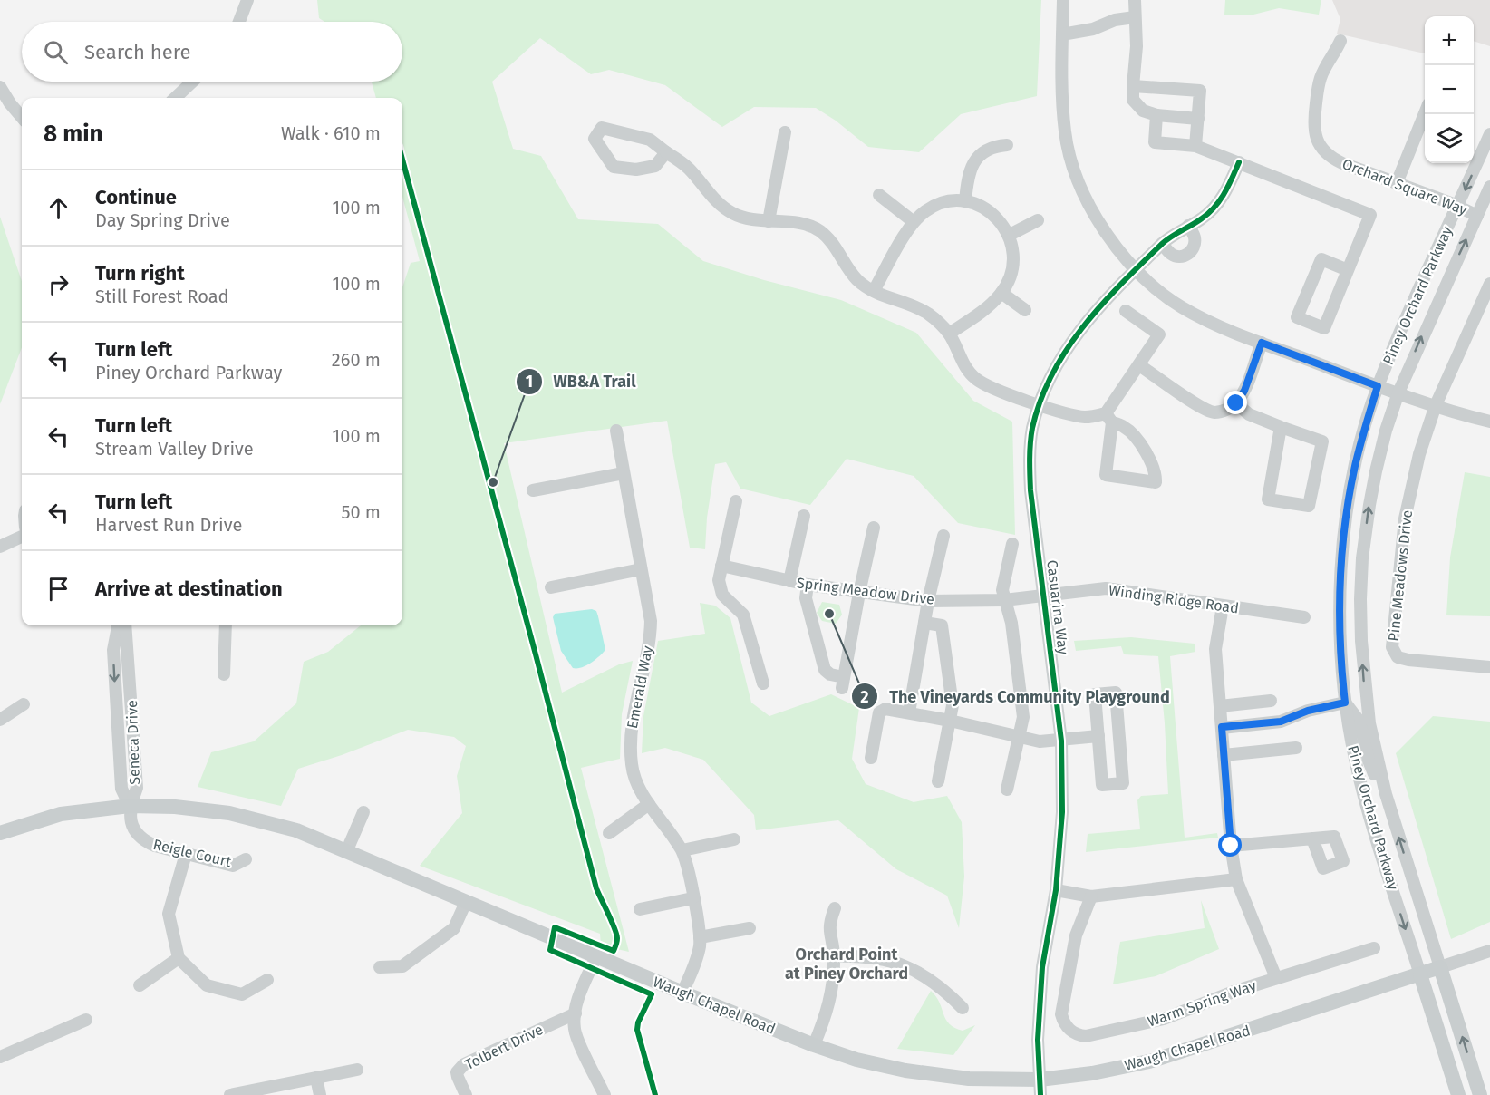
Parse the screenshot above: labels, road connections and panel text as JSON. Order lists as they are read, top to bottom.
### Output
{
  "streets": {
    "main road": ["Piney Orchard Parkway", "Waugh Chapel Road"],
    "street": [
      "Orchard Square Way",
      "Pine Meadows Drive",
      "Spring Meadow Drive",
      "Winding Ridge Road",
      "Casuarina Way",
      "Emerald Way",
      "Seneca Drive",
      "Reigle Court",
      "Warm Spring Way",
      "Tolbert Drive"
    ]
  },
  "crossings": [
    ["Orchard Square Way", "Piney Orchard Parkway"],
    ["Piney Orchard Parkway", "Waugh Chapel Road"],
    ["Spring Meadow Drive", "Winding Ridge Road"],
    ["Spring Meadow Drive", "Casuarina Way"],
    ["Winding Ridge Road", "Casuarina Way"],
    ["Casuarina Way", "Waugh Chapel Road"],
    ["Emerald Way", "Waugh Chapel Road"],
    ["Seneca Drive", "Reigle Court"],
    ["Seneca Drive", "Waugh Chapel Road"],
    ["Reigle Court", "Waugh Chapel Road"]
  ],
  "districts": ["Orchard Point at Piney Orchard"],
  "places": ["WB&A Trail", "The Vineyards Community Playground"],
  "page": {
    "map_buttons": ["+", "−"],
    "search": "Search here",
    "heading": ["8 min", "Walk · 610 m"],
    "list": [
      ["Continue", "Day Spring Drive", "100 m"],
      ["Turn right", "Still Forest Road", "100 m"],
      ["Turn left", "Piney Orchard Parkway", "260 m"],
      ["Turn left", "Stream Valley Drive", "100 m"],
      ["Turn left", "Harvest Run Drive", "50 m"],
      "Arrive at destination"
    ]
  }
}
